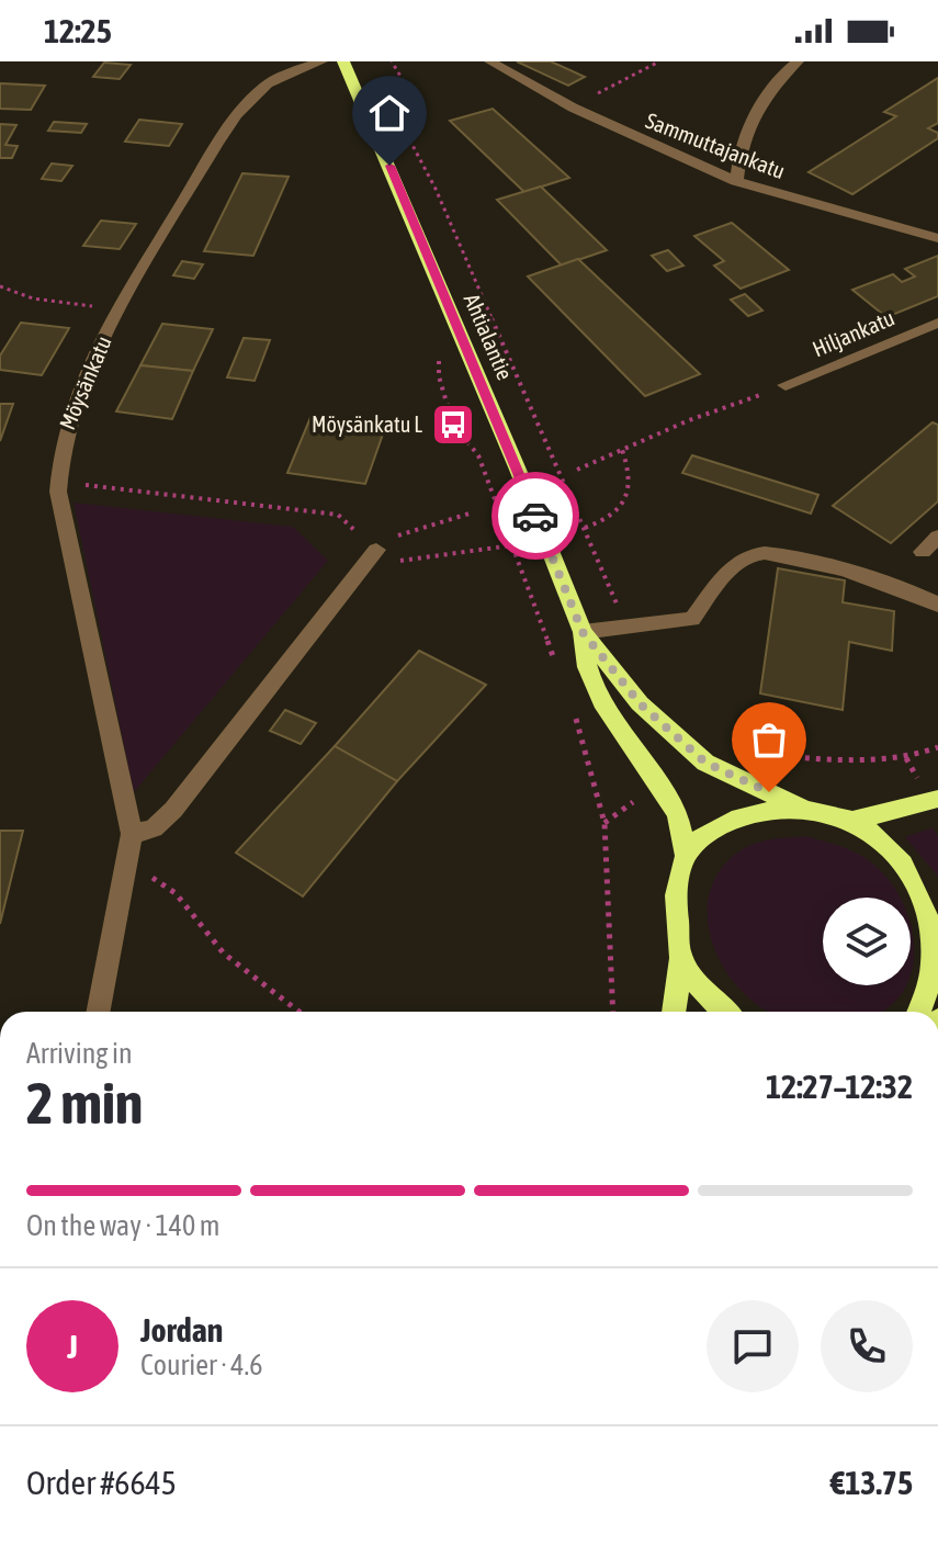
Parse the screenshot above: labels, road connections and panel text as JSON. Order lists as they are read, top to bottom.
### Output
{
  "streets": {
    "main road": ["Ahtialantie"],
    "street": ["Sammuttajankatu", "Hiljankatu", "Möysänkatu"]
  },
  "places": {
    "bus stop": ["Möysänkatu L"]
  },
  "page": {
    "status": "12:25",
    "heading": ["2 min", "Arriving in", "12:27–12:32"],
    "panel": [
      "Jordan",
      "Courier · 4.6",
      "Order #6645",
      "€13.75"
    ],
    "bar": "On the way · 140 m",
    "round": "J"
  }
}
